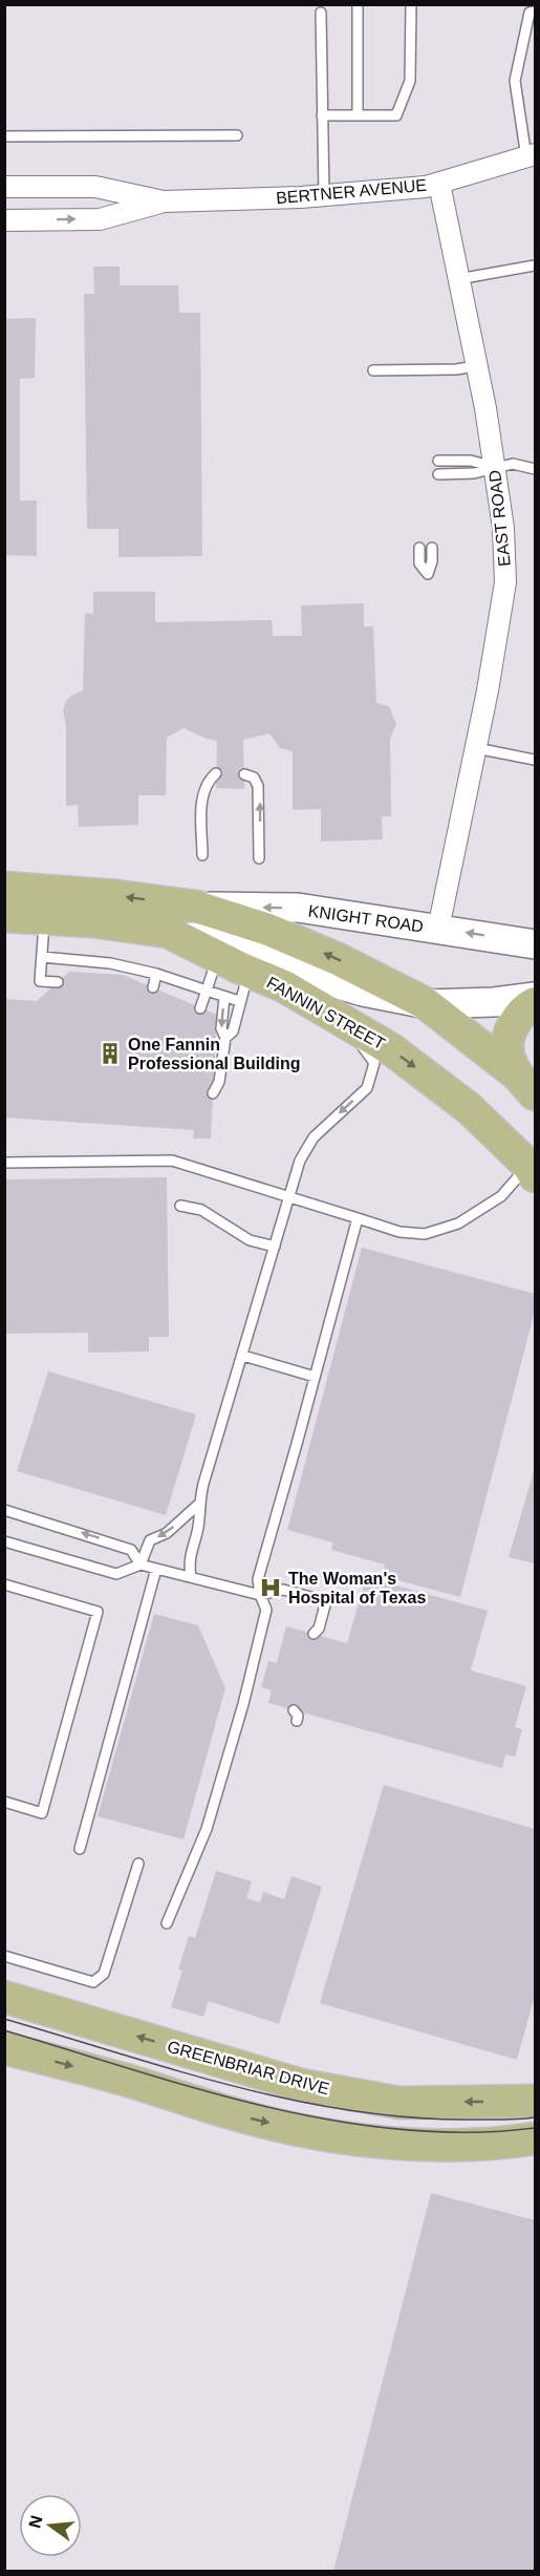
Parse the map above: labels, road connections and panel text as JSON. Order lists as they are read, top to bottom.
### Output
{
  "streets": {
    "main road": ["FANNIN STREET", "GREENBRIAR DRIVE"],
    "street": ["BERTNER AVENUE", "EAST ROAD", "KNIGHT ROAD"]
  },
  "crossings": [
    ["BERTNER AVENUE", "EAST ROAD"],
    ["EAST ROAD", "KNIGHT ROAD"],
    ["KNIGHT ROAD", "FANNIN STREET"]
  ],
  "places": {
    "building": ["One Fannin Professional Building"],
    "hospital": ["The Woman's Hospital of Texas"]
  },
  "north": "left"
}
